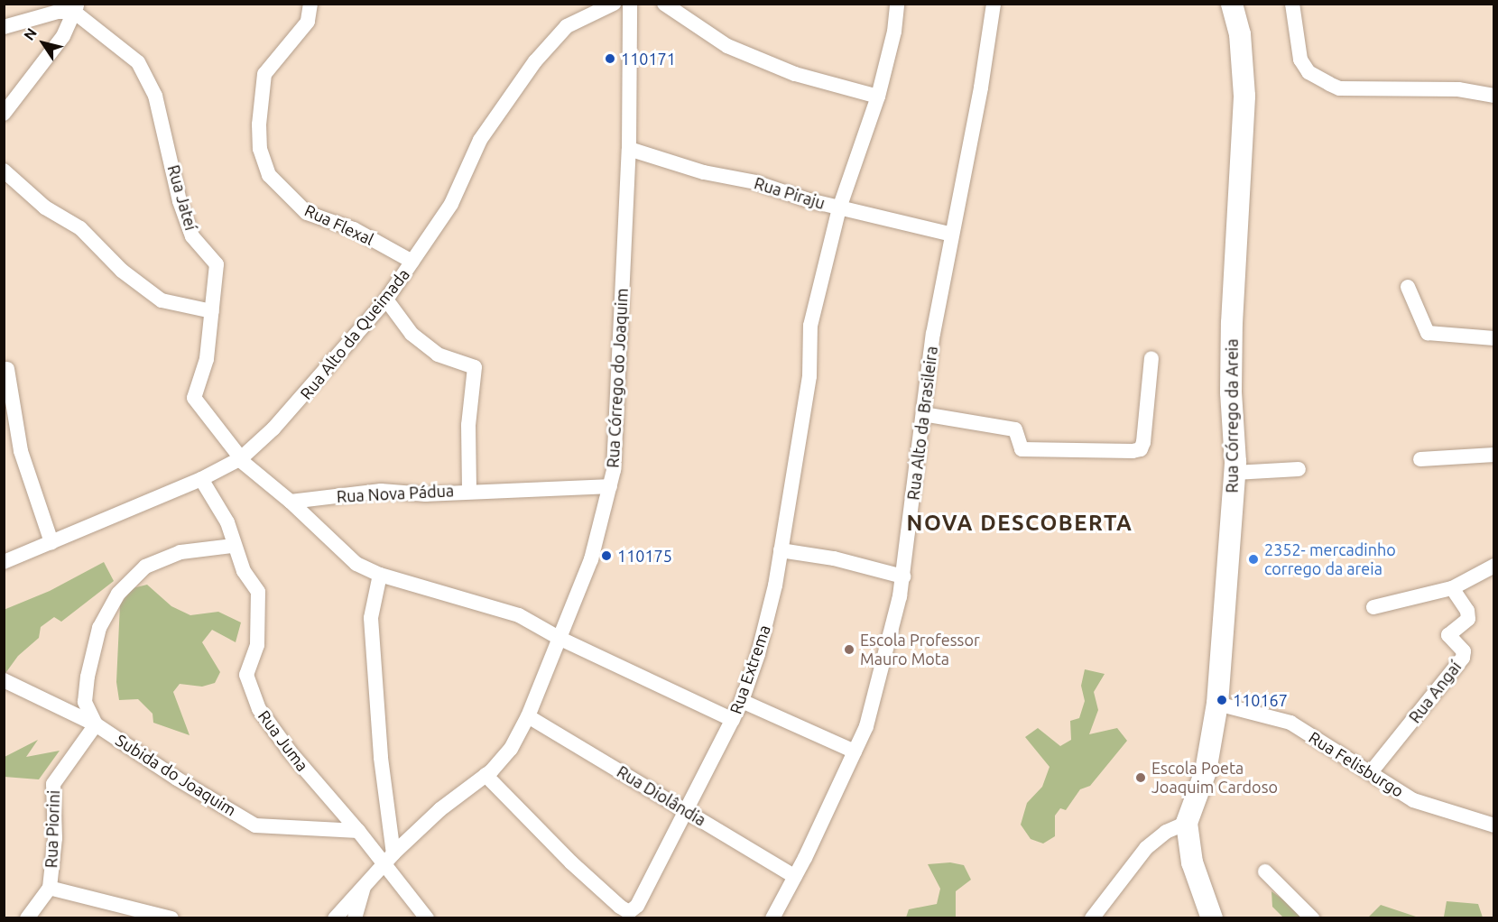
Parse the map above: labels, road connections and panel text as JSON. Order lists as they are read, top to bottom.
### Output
{
  "streets": {
    "street": [
      "Rua Piraju",
      "Rua Jateí",
      "Rua Flexal",
      "Rua Alto da Queimada",
      "Rua Córrego do Joaquim",
      "Rua Córrego da Areia",
      "Rua Alto da Brasileira",
      "Rua Nova Pádua",
      "Rua Extrema",
      "Rua Angaí",
      "Rua Juma",
      "Rua Felisburgo",
      "Subida do Joaquim",
      "Rua Diolândia",
      "Rua Piorini"
    ]
  },
  "crossings": [
    ["Rua Piraju", "Rua Córrego do Joaquim"],
    ["Rua Piraju", "Rua Alto da Brasileira"],
    ["Rua Piraju", "Rua Extrema"],
    ["Rua Jateí", "Rua Alto da Queimada"],
    ["Rua Flexal", "Rua Alto da Queimada"],
    ["Rua Alto da Queimada", "Rua Juma"],
    ["Rua Córrego do Joaquim", "Rua Nova Pádua"],
    ["Rua Córrego do Joaquim", "Rua Extrema"],
    ["Rua Córrego do Joaquim", "Rua Juma"],
    ["Rua Córrego do Joaquim", "Rua Diolândia"],
    ["Rua Córrego da Areia", "Rua Felisburgo"],
    ["Rua Alto da Brasileira", "Rua Diolândia"],
    ["Rua Extrema", "Rua Diolândia"],
    ["Rua Angaí", "Rua Felisburgo"],
    ["Rua Juma", "Subida do Joaquim"],
    ["Subida do Joaquim", "Rua Piorini"]
  ],
  "districts": ["NOVA DESCOBERTA"],
  "places": [
    "110171",
    "110175",
    "2352- mercadinho corrego da areia",
    "Escola Professor Mauro Mota",
    "110167",
    "Escola Poeta Joaquim Cardoso"
  ],
  "north": "top left"
}
